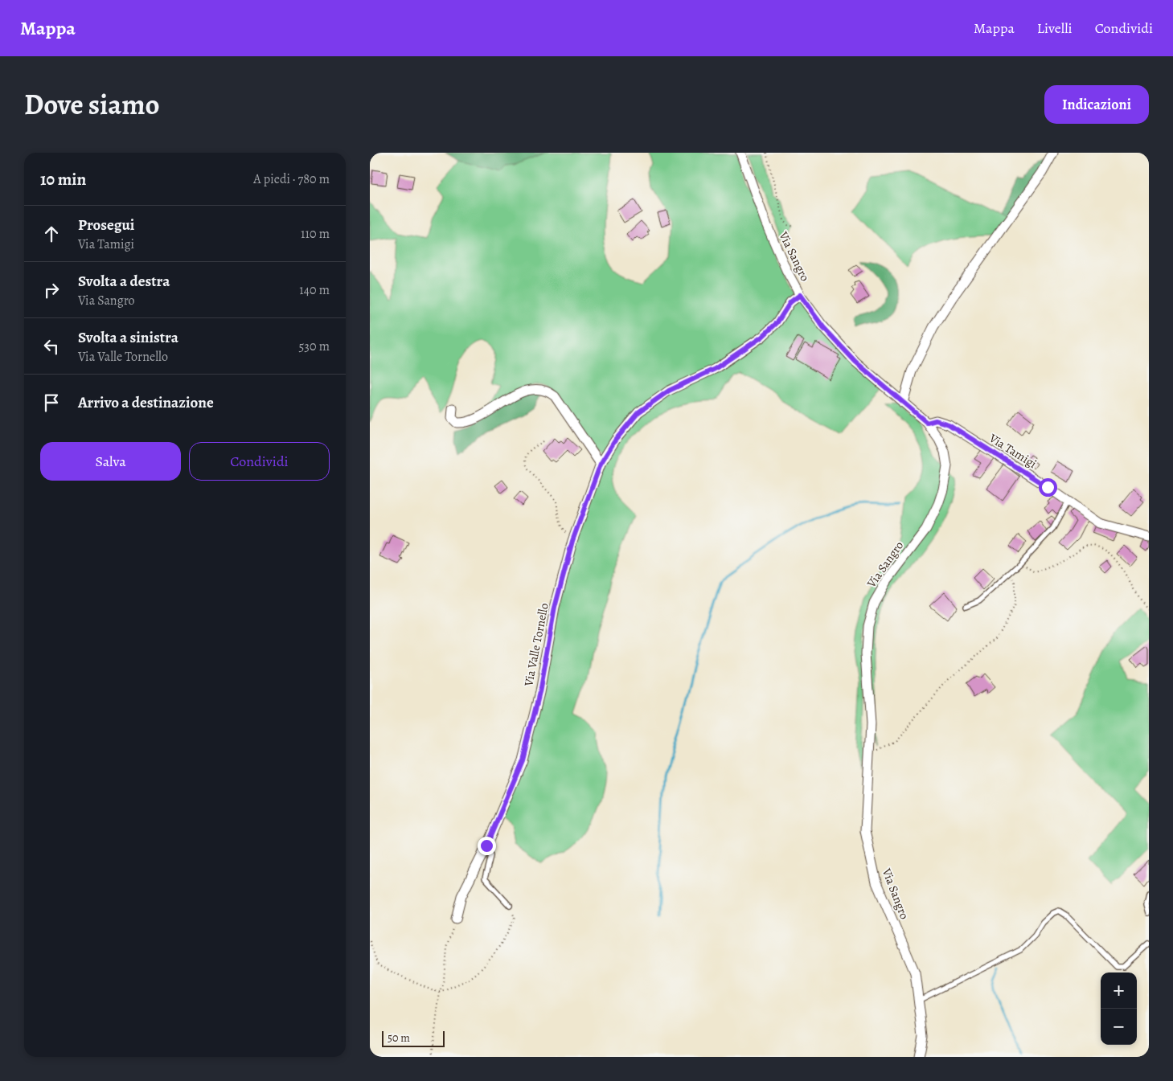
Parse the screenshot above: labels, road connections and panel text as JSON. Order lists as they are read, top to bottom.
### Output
{
  "streets": {
    "street": ["Via Sangro", "Via Tamigi", "Via Valle Tornello"]
  },
  "crossings": [
    ["Via Sangro", "Via Tamigi"],
    ["Via Sangro", "Via Valle Tornello"]
  ],
  "scale_bar": "50 m",
  "page": {
    "header": "Mappa",
    "nav": ["Mappa", "Livelli", "Condividi"],
    "title": "Dove siamo",
    "buttons": [
      "Indicazioni",
      ["Salva", "Condividi"]
    ],
    "heading": ["10 min", "A piedi · 780 m"],
    "list": [
      ["Prosegui", "Via Tamigi", "110 m"],
      ["Svolta a destra", "Via Sangro", "140 m"],
      ["Svolta a sinistra", "Via Valle Tornello", "530 m"],
      "Arrivo a destinazione"
    ],
    "map_buttons": ["+", "−"],
    "scale": "50 m"
  }
}
